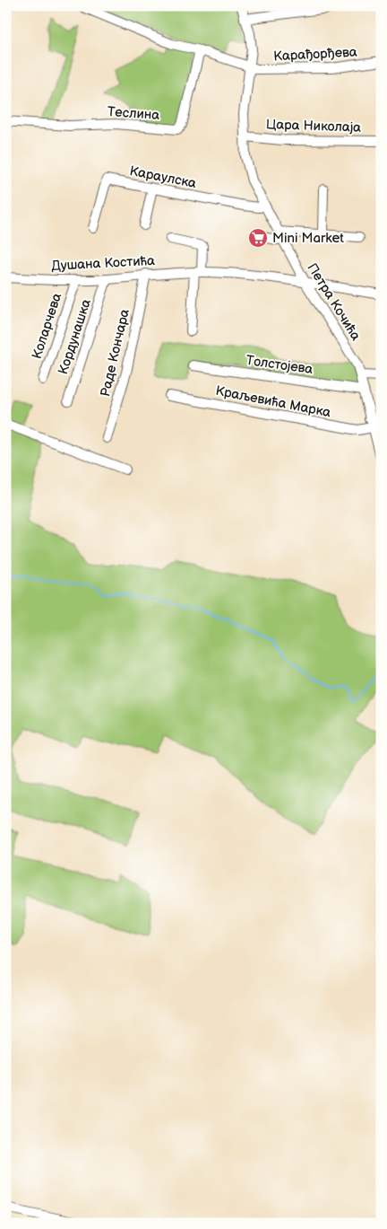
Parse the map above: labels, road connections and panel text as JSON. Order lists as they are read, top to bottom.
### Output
{
  "streets": {
    "street": [
      "Карађорђева",
      "Теслина",
      "Цара Николаја",
      "Караулска",
      "Душана Костића",
      "Петра Кочића",
      "Коларчева",
      "Кордунашка",
      "Раде Кончара",
      "Толстојева",
      "Краљевића Марка"
    ]
  },
  "crossings": [
    ["Карађорђева", "Теслина"],
    ["Карађорђева", "Петра Кочића"],
    ["Цара Николаја", "Петра Кочића"],
    ["Караулска", "Петра Кочића"],
    ["Душана Костића", "Петра Кочића"],
    ["Душана Костића", "Коларчева"],
    ["Душана Костића", "Кордунашка"],
    ["Душана Костића", "Раде Кончара"],
    ["Петра Кочића", "Толстојева"],
    ["Петра Кочића", "Краљевића Марка"]
  ],
  "places": {
    "supermarket": ["Mini Market"]
  }
}
